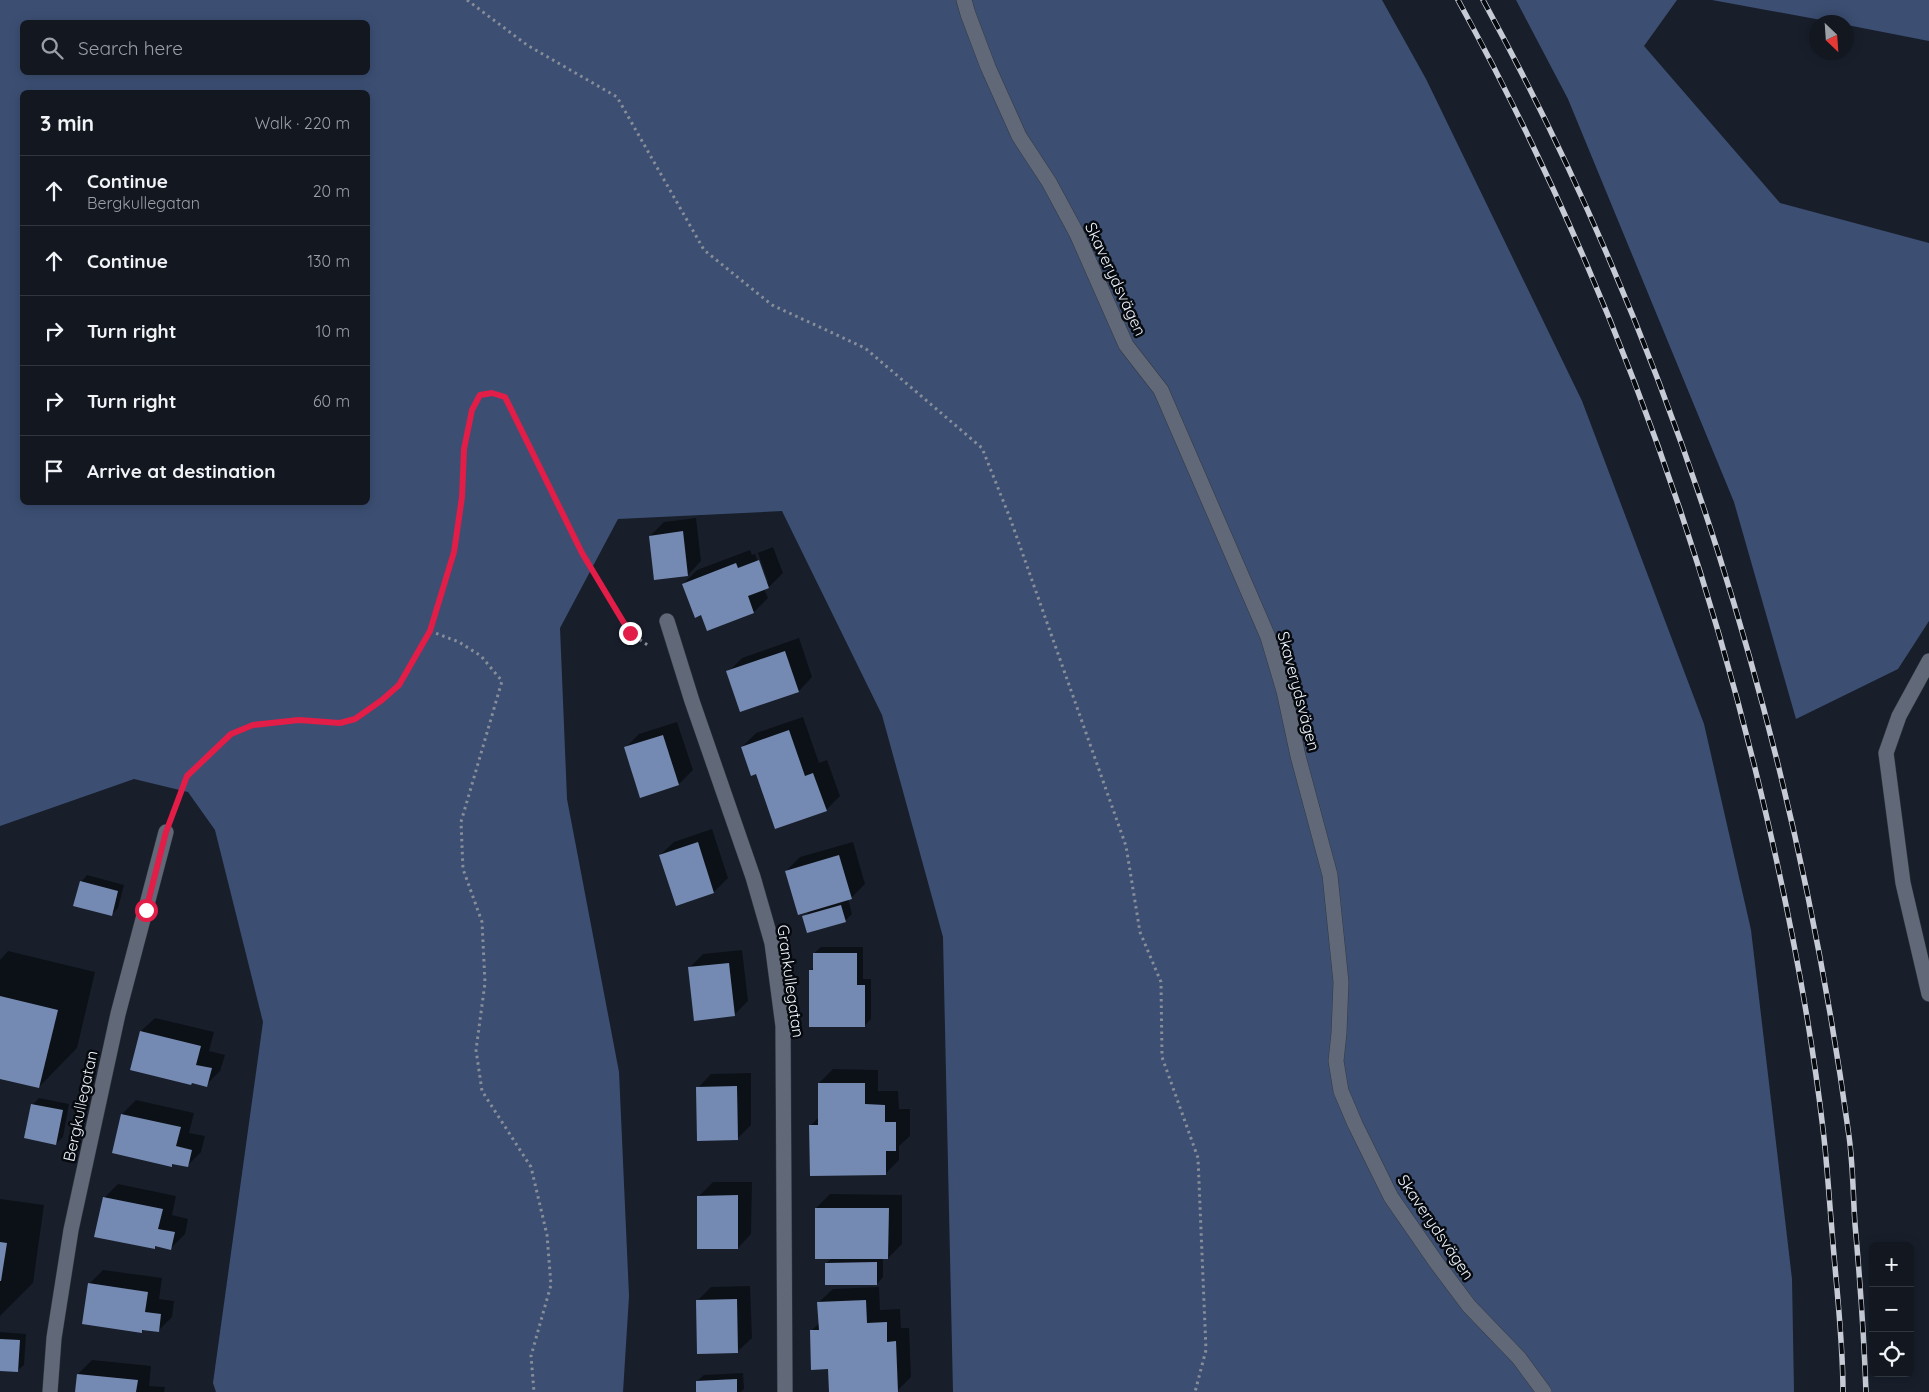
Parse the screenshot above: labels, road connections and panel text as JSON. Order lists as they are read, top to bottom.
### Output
{
  "streets": {
    "street": ["Skaverydsvägen", "Grankullegatan", "Bergkullegatan"]
  },
  "north": "bottom right",
  "page": {
    "search": "Search here",
    "heading": ["3 min", "Walk · 220 m"],
    "list": [
      ["Continue", "Bergkullegatan", "20 m"],
      ["Continue", "130 m"],
      ["Turn right", "10 m"],
      ["Turn right", "60 m"],
      "Arrive at destination"
    ],
    "map_buttons": ["+", "−"]
  }
}
